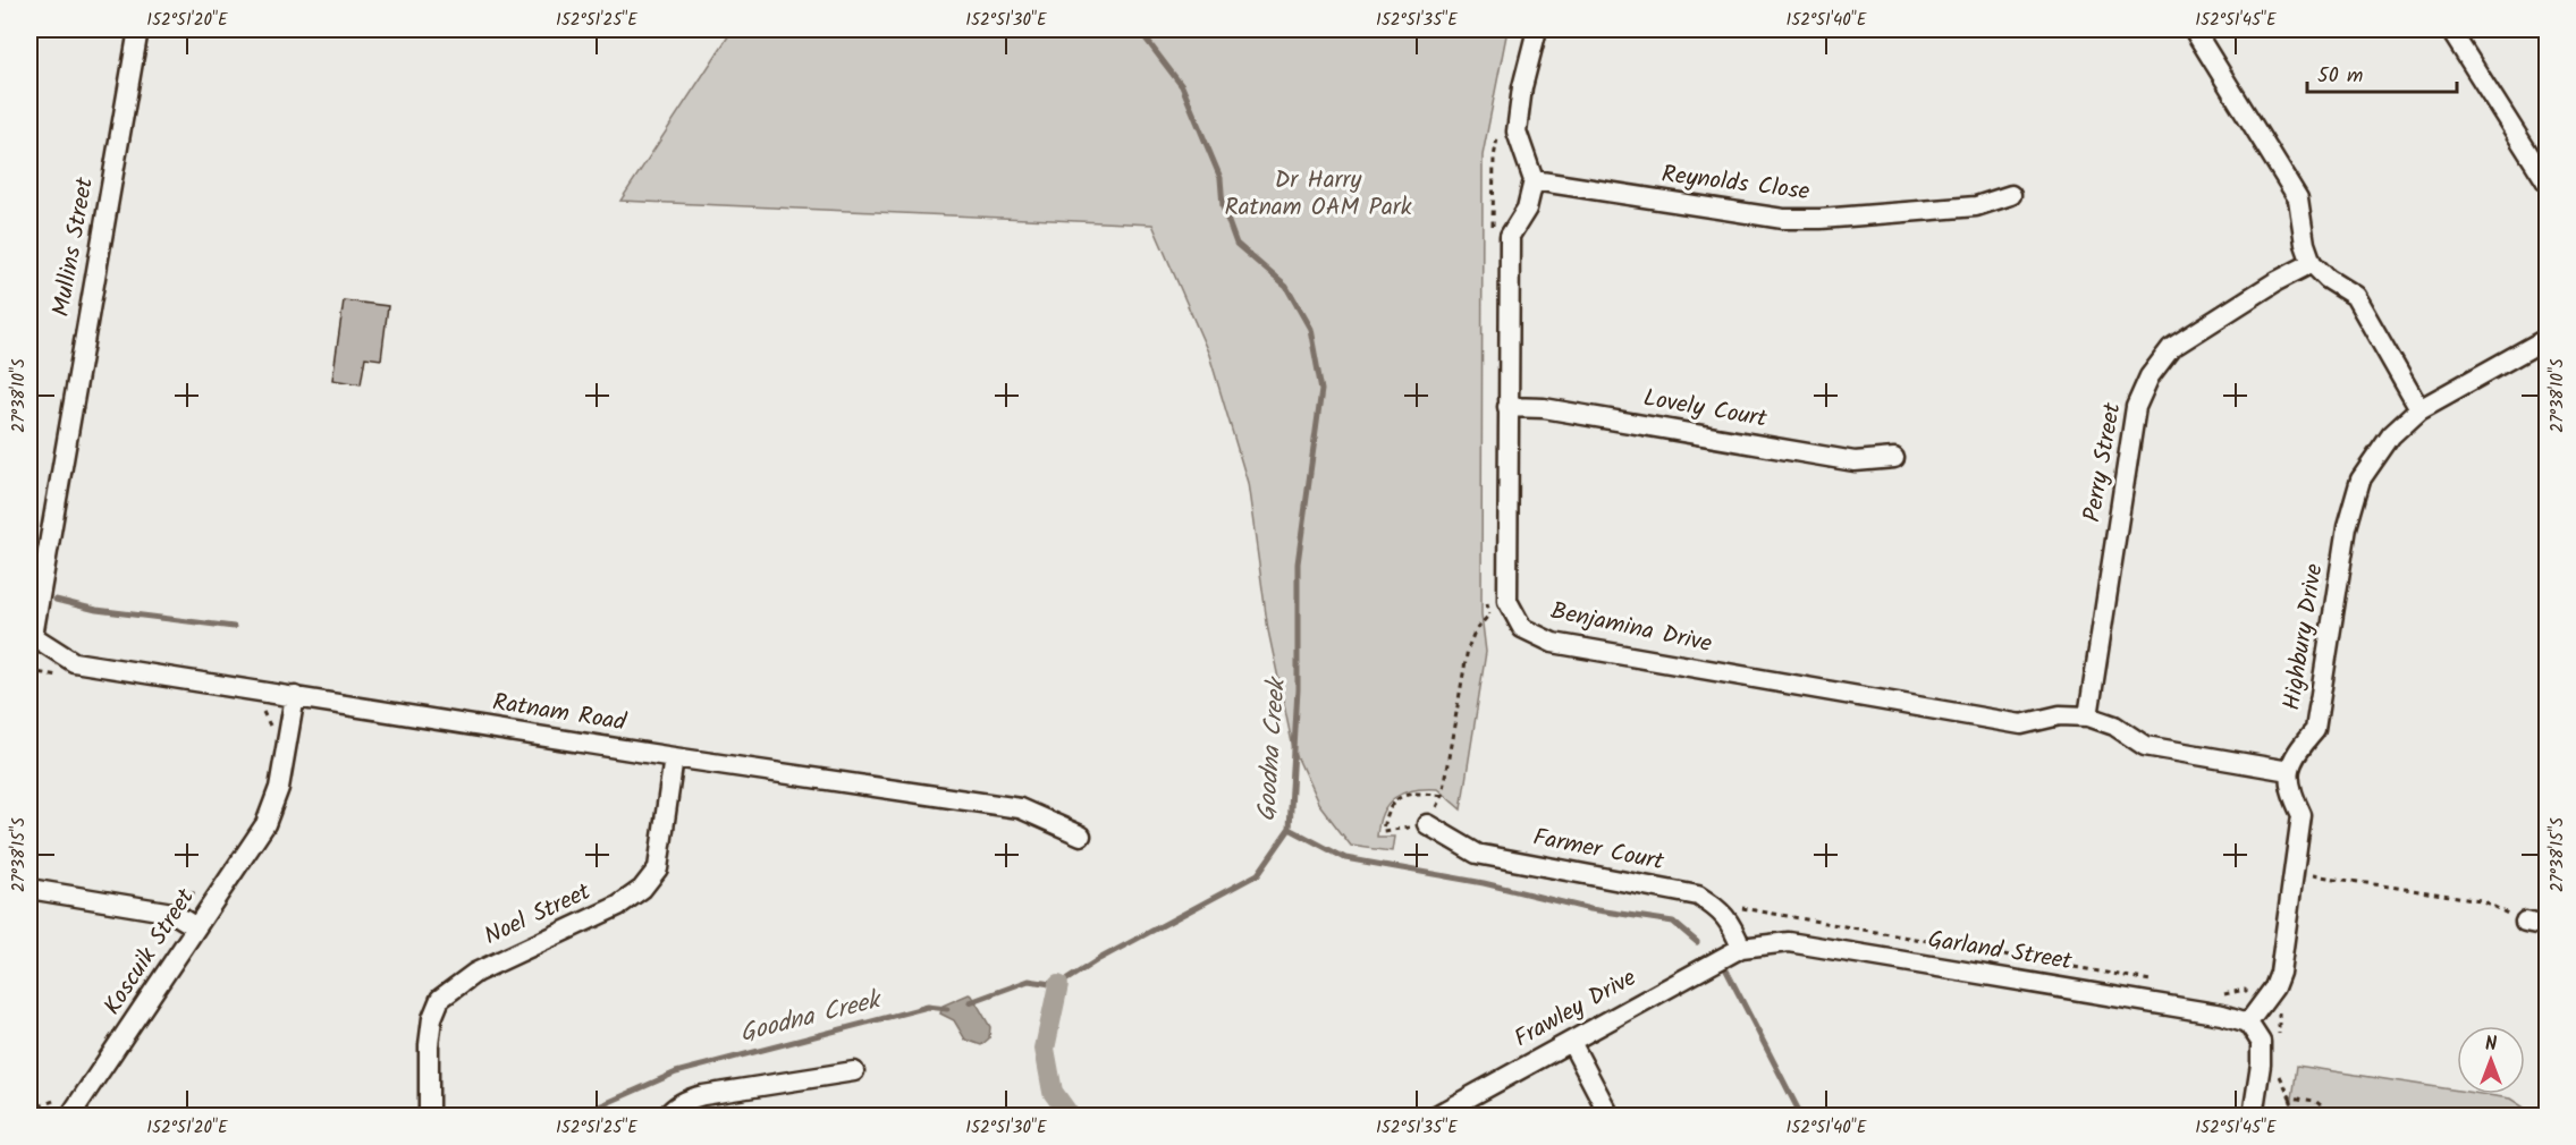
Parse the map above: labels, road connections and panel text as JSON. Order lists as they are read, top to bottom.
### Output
{
  "streets": {
    "street": [
      "Reynolds Close",
      "Mullins Street",
      "Lovely Court",
      "Perry Street",
      "Benjamina Drive",
      "Highbury Drive",
      "Ratnam Road",
      "Farmer Court",
      "Noel Street",
      "Garland Street",
      "Koscuik Street",
      "Frawley Drive"
    ]
  },
  "crossings": [
    ["Mullins Street", "Ratnam Road"],
    ["Perry Street", "Benjamina Drive"],
    ["Benjamina Drive", "Highbury Drive"],
    ["Ratnam Road", "Noel Street"],
    ["Ratnam Road", "Koscuik Street"],
    ["Farmer Court", "Garland Street"],
    ["Farmer Court", "Frawley Drive"],
    ["Garland Street", "Frawley Drive"]
  ],
  "water": ["Goodna Creek"],
  "parks": ["Dr Harry Ratnam OAM Park"],
  "scale_bar": "50 m",
  "north": "top",
  "coordinates": [
    "152°51'20\"E",
    "152°51'25\"E",
    "152°51'30\"E",
    "152°51'35\"E",
    "152°51'40\"E",
    "152°51'45\"E",
    "27°38'10\"S",
    "27°38'15\"S"
  ]
}
